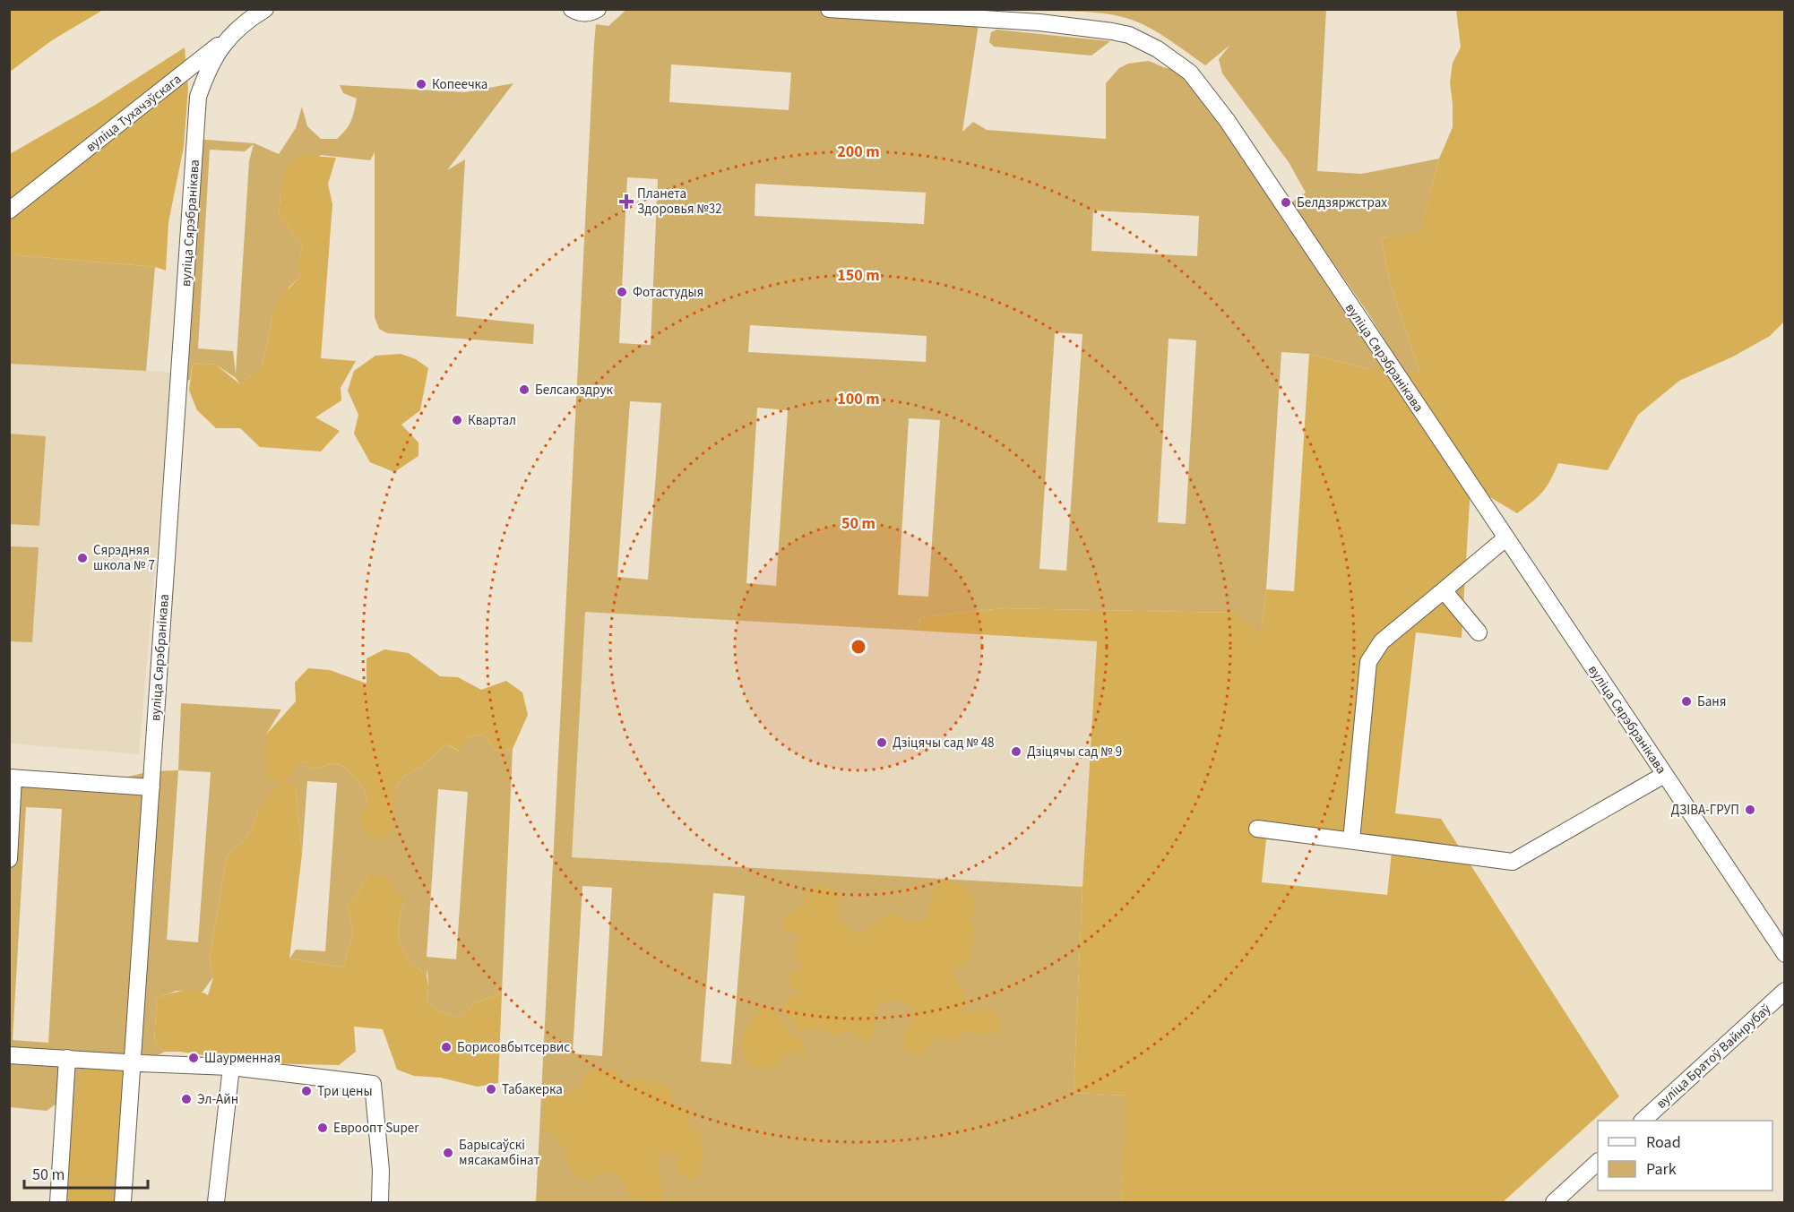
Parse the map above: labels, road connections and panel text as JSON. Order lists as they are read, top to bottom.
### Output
{
  "streets": {
    "street": ["вуліца Тухачэўскага", "вуліца Сярэбранікава", "вуліца Братоў Вайнрубаў"]
  },
  "crossings": [
    ["вуліца Тухачэўскага", "вуліца Сярэбранікава"]
  ],
  "places": {
    "other": [
      "Копеечка",
      "Белдзяржстрах",
      "Фотастудыя",
      "Белсаюздрук",
      "Квартал",
      "Сярэдняя школа № 7",
      "Баня",
      "Дзіцячы сад № 48",
      "Дзіцячы сад № 9",
      "ДЗІВА-ГРУП",
      "Борисовбытсервис",
      "Шаурменная",
      "Табакерка",
      "Три цены",
      "Эл-Айн",
      "Евроопт Super",
      "Барысаўскі мясакамбінат"
    ],
    "health": ["Планета Здоровья №32"]
  },
  "legend": ["Road", "Park"],
  "scale_bar": "50 m",
  "rings": [
    "200 m",
    "150 m",
    "100 m",
    "50 m"
  ]
}
